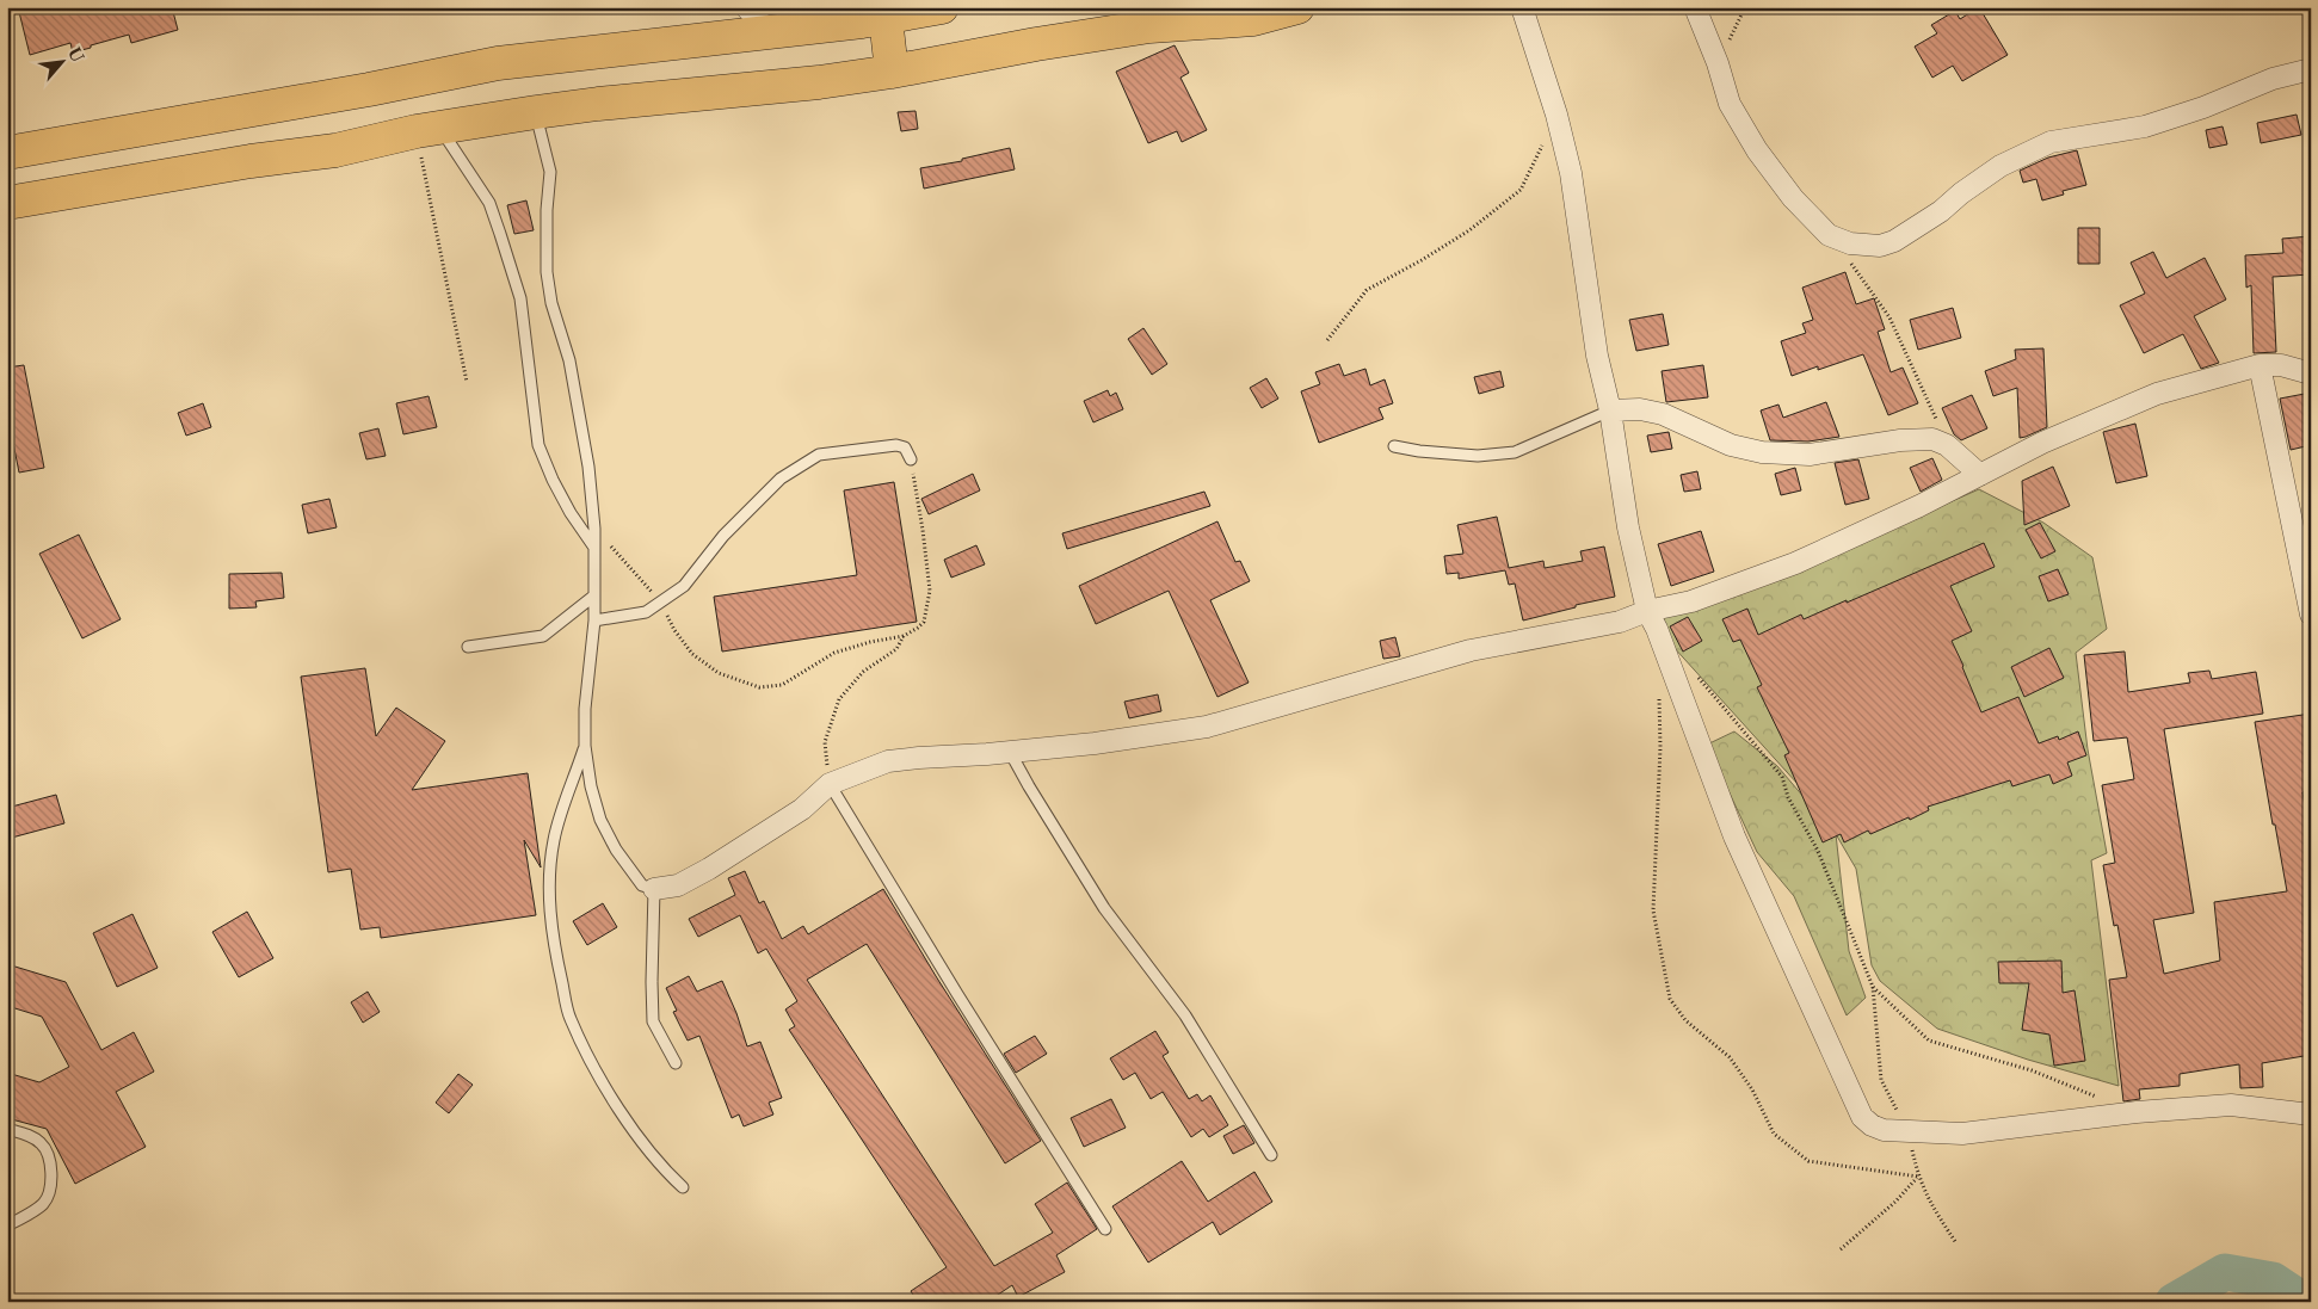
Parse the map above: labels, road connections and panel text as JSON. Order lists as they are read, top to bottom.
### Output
{
  "north": "top right"
}
